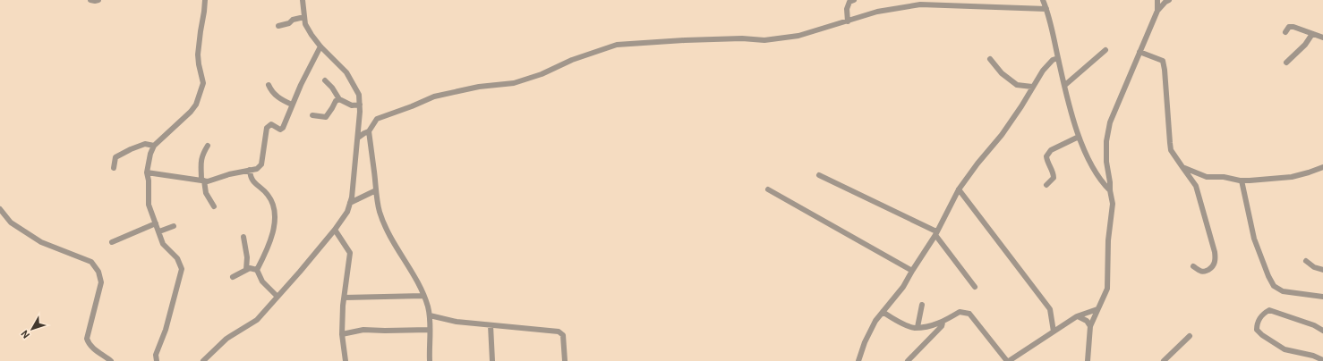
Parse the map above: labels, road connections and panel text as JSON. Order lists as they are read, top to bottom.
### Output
{
  "north": "bottom left"
}
